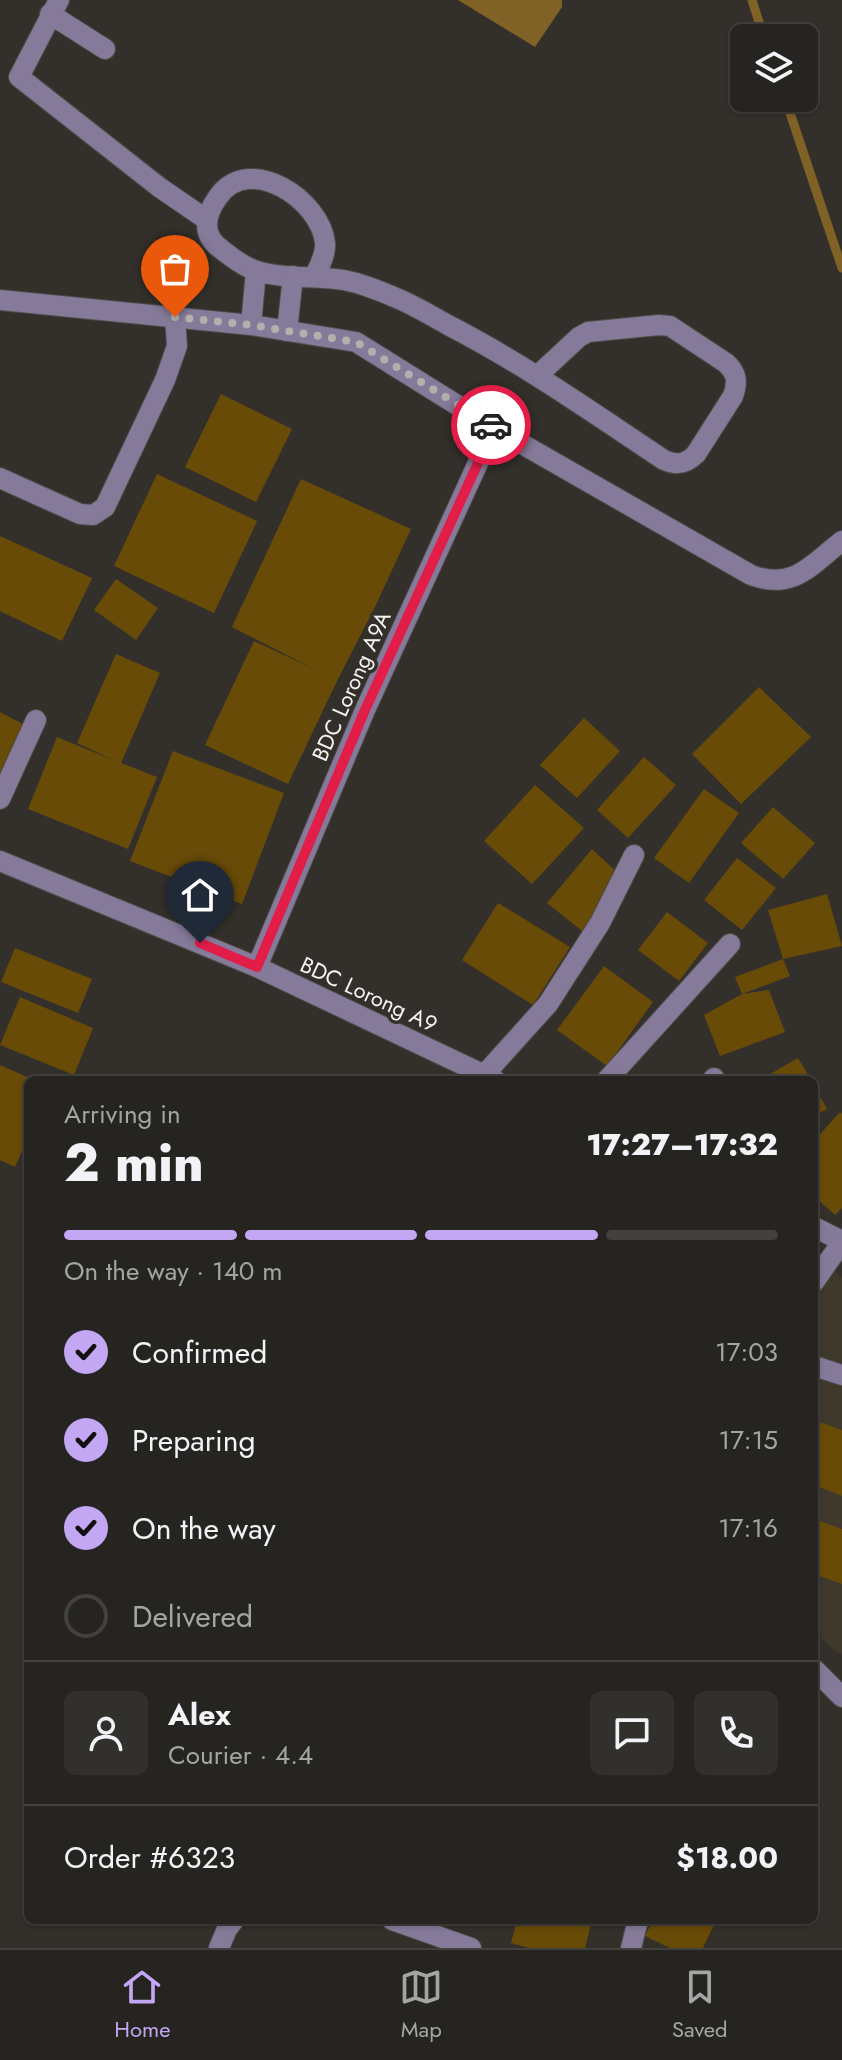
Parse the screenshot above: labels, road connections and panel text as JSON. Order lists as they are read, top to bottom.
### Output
{
  "streets": {
    "street": ["BDC Lorong A9A", "BDC Lorong A9"]
  },
  "crossings": [
    ["BDC Lorong A9A", "BDC Lorong A9"]
  ],
  "page": {
    "heading": ["2 min", "Arriving in", "17:27–17:32"],
    "panel": [
      "Alex",
      "Courier · 4.4",
      "Order #6323",
      "$18.00"
    ],
    "bar": "On the way · 140 m",
    "list": [
      ["Confirmed", "17:03"],
      ["Preparing", "17:15"],
      ["On the way", "17:16"],
      "Delivered"
    ],
    "tabs": ["Home", "Map", "Saved"]
  }
}
